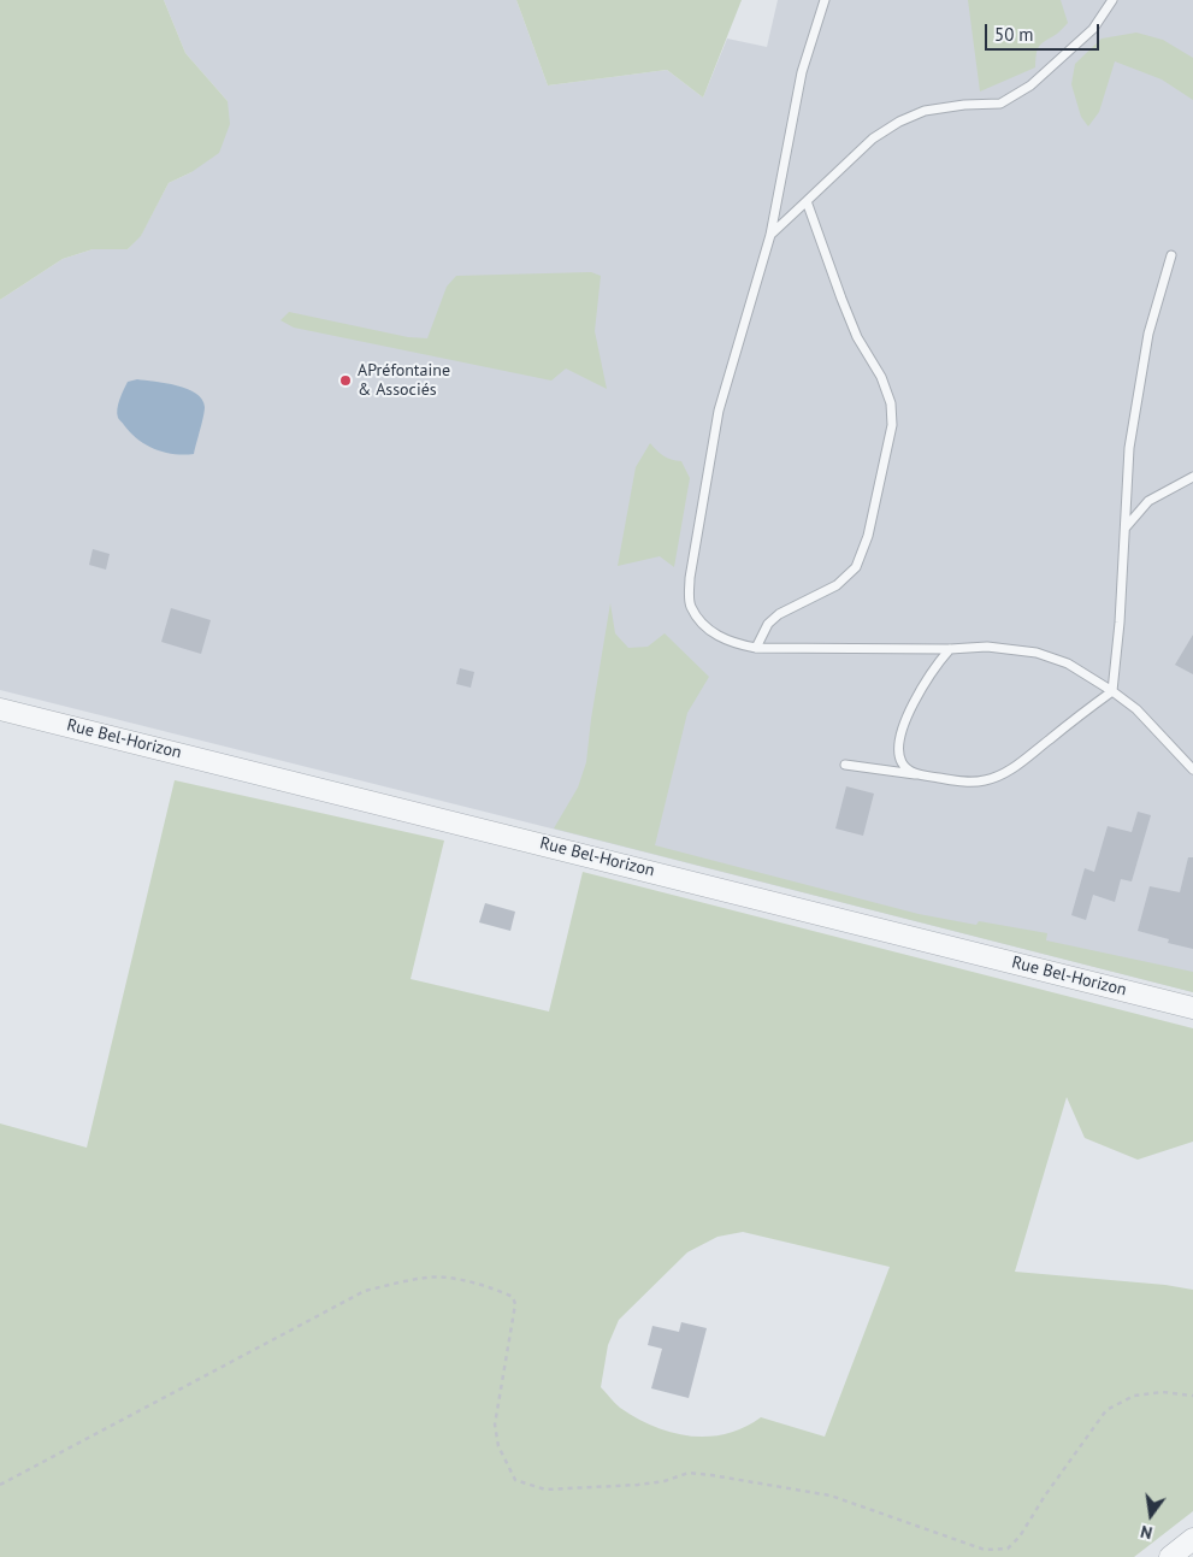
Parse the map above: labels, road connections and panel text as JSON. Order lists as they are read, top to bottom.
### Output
{
  "streets": {
    "street": ["Rue Bel-Horizon"]
  },
  "places": ["APréfontaine & Associés"],
  "scale_bar": "50 m",
  "north": "bottom"
}
